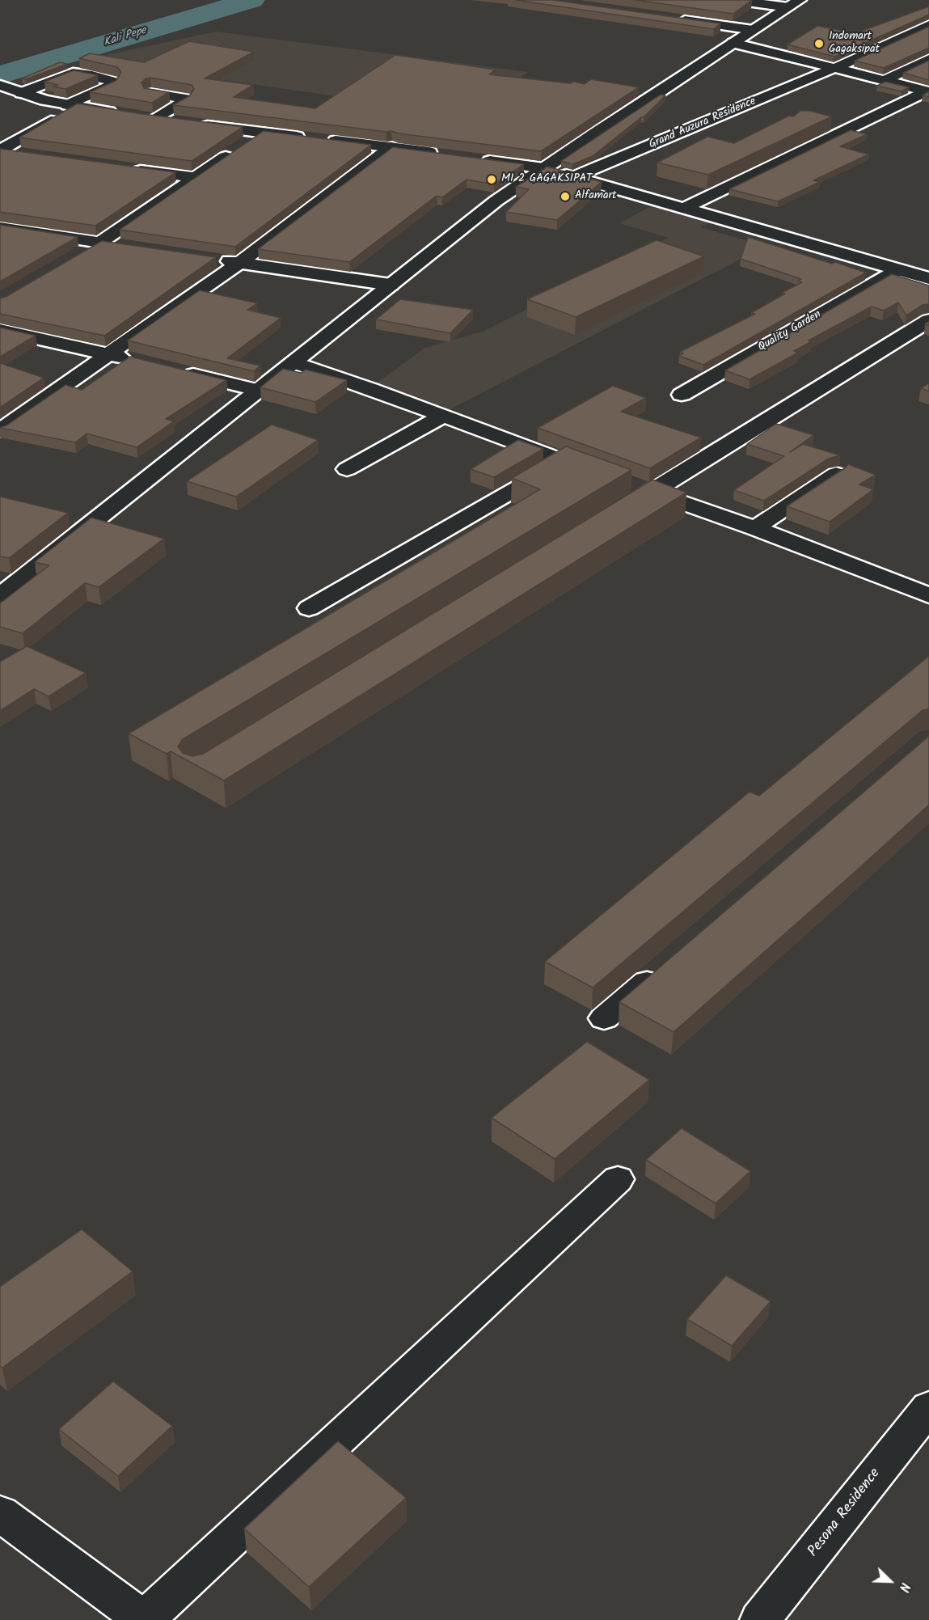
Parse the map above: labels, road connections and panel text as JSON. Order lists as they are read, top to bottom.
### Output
{
  "streets": {
    "street": ["Grand Auzura Residence", "Quality Garden", "Pesona Residence"]
  },
  "water": ["Kali Pepe"],
  "places": ["Indomart Gagaksipat", "MI 2 GAGAKSIPAT", "Alfamart"],
  "north": "bottom right"
}
